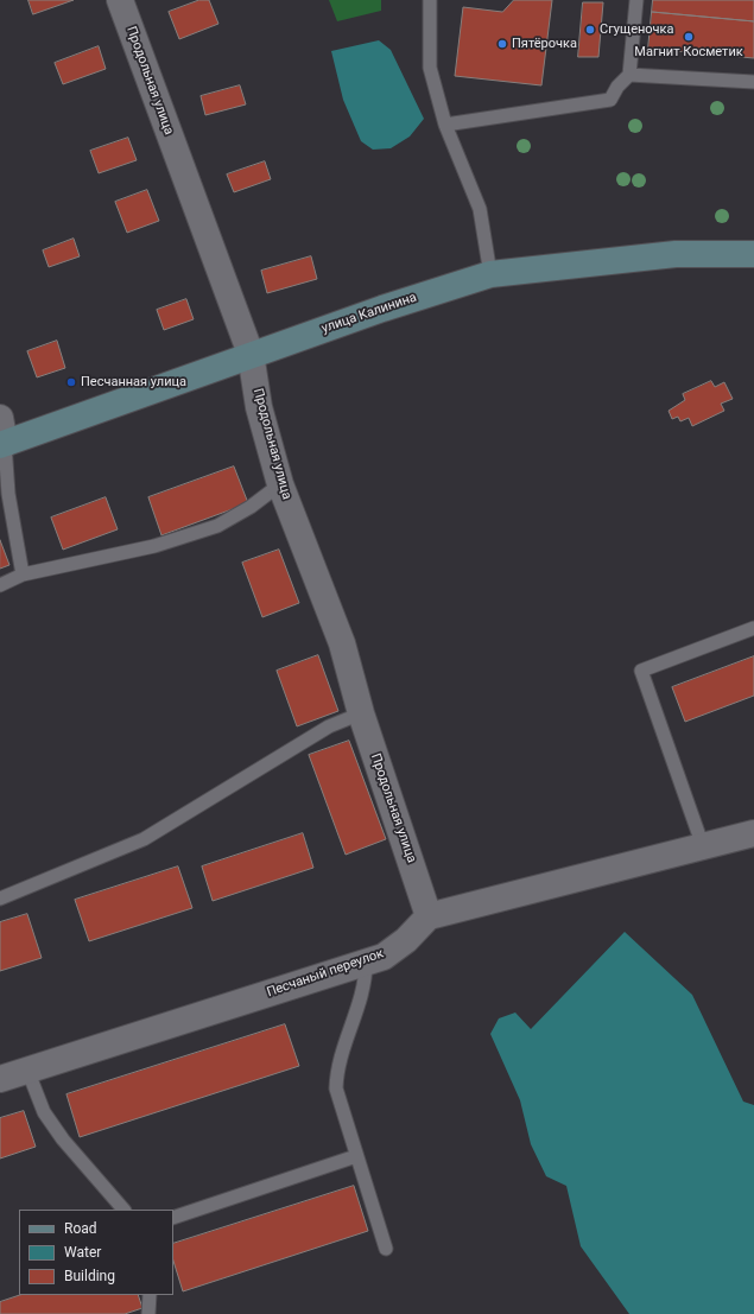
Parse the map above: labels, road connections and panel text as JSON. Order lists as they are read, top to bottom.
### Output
{
  "streets": {
    "main road": ["улица Калинина"],
    "street": ["Продольная улица", "Песчаный переулок"]
  },
  "crossings": [
    ["Продольная улица", "улица Калинина"],
    ["Продольная улица", "Песчаный переулок"]
  ],
  "places": [
    "Сгущеночка",
    "Магнит Косметик",
    "Пятёрочка",
    "Песчанная улица"
  ],
  "legend": ["Road", "Water", "Building"]
}
